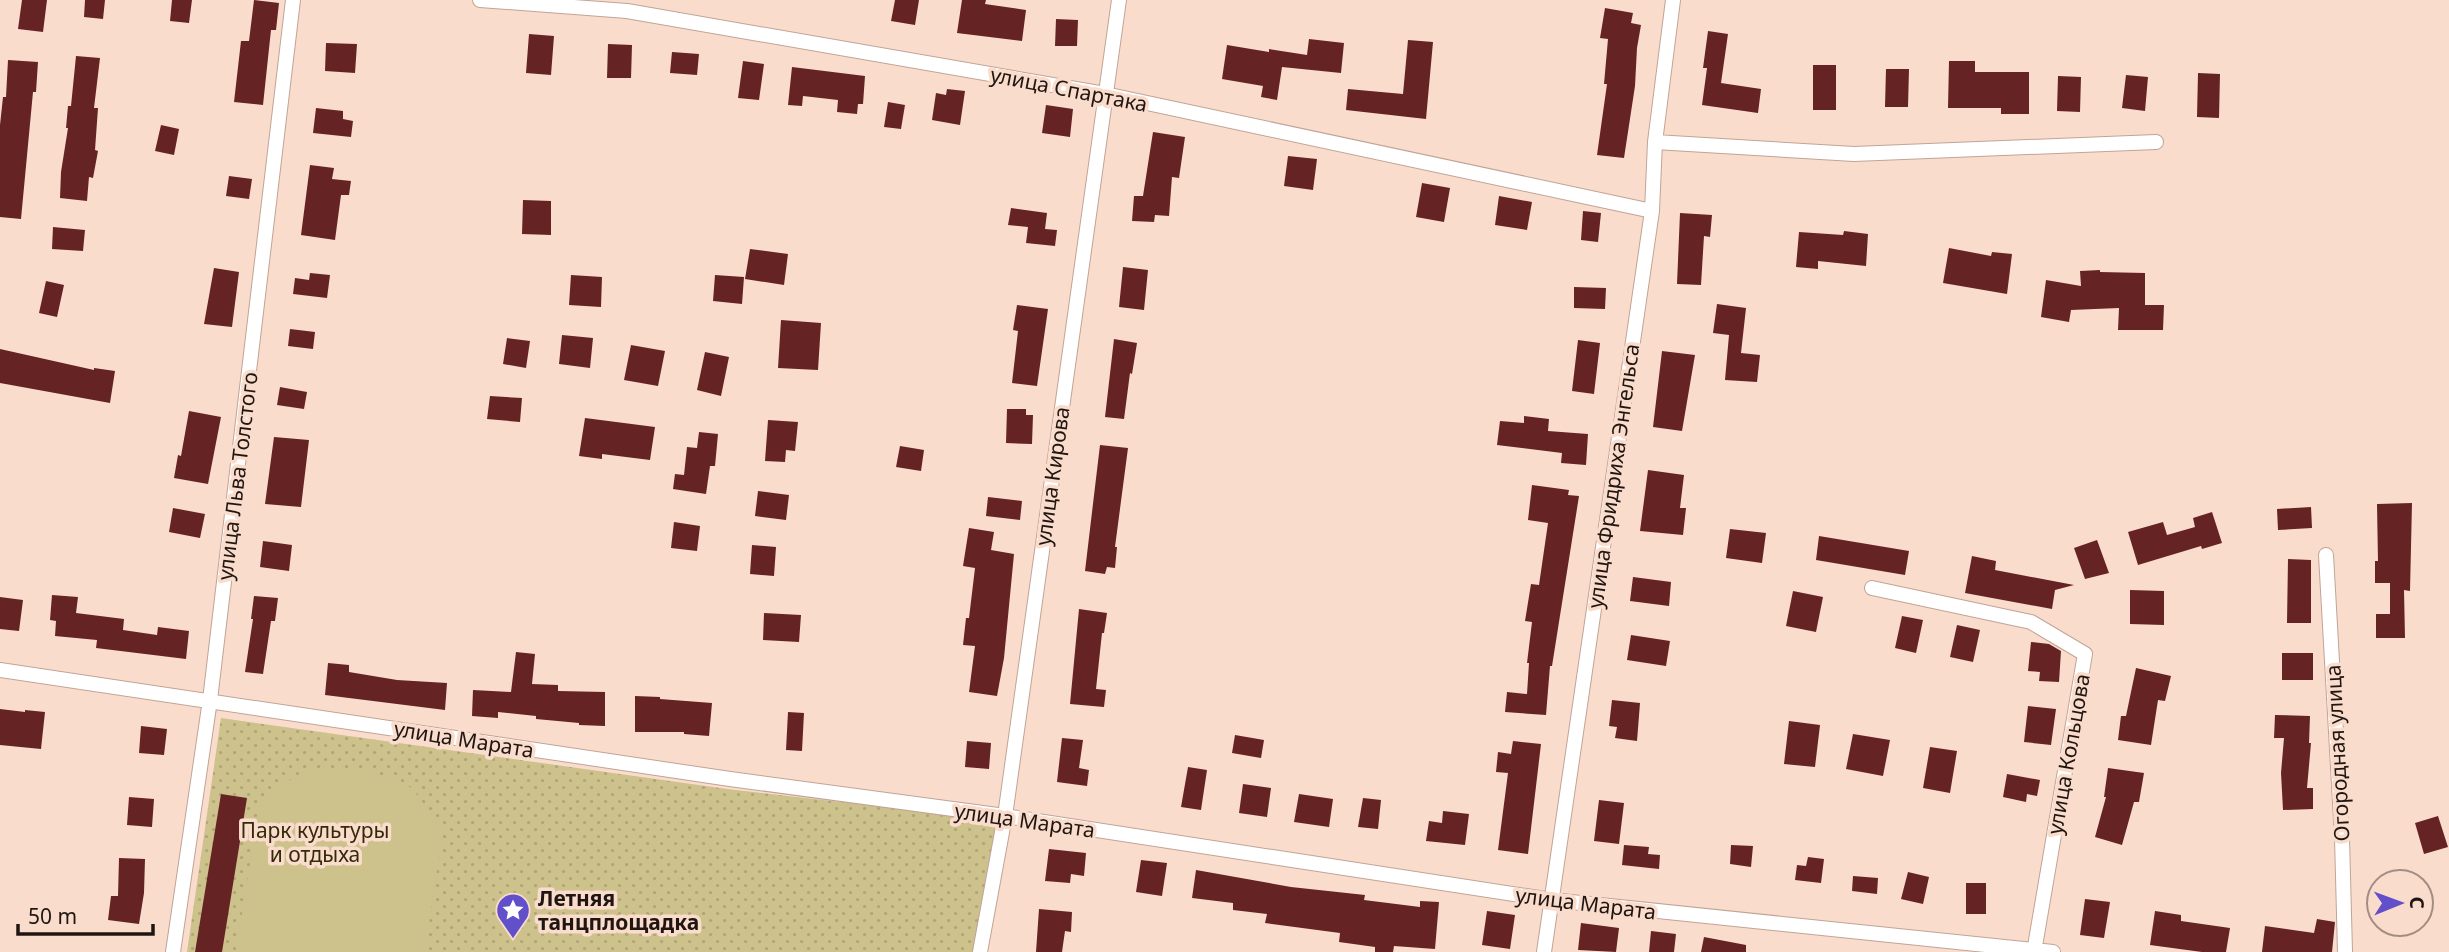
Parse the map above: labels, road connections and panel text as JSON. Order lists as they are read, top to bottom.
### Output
{
  "streets": {
    "street": [
      "улица Спартака",
      "улица Льва Толстого",
      "улица Кирова",
      "улица Фридриха Энгельса",
      "улица Марата",
      "Огородная улица",
      "улица Кольцова"
    ]
  },
  "crossings": [
    ["улица Спартака", "улица Кирова"],
    ["улица Спартака", "улица Фридриха Энгельса"],
    ["улица Льва Толстого", "улица Марата"],
    ["улица Кирова", "улица Марата"],
    ["улица Фридриха Энгельса", "улица Марата"],
    ["улица Марата", "улица Кольцова"]
  ],
  "parks": ["Парк культуры и отдыха"],
  "places": {
    "place": ["Летняя танцплощадка"]
  },
  "scale_bar": "50 m",
  "north": "right"
}
